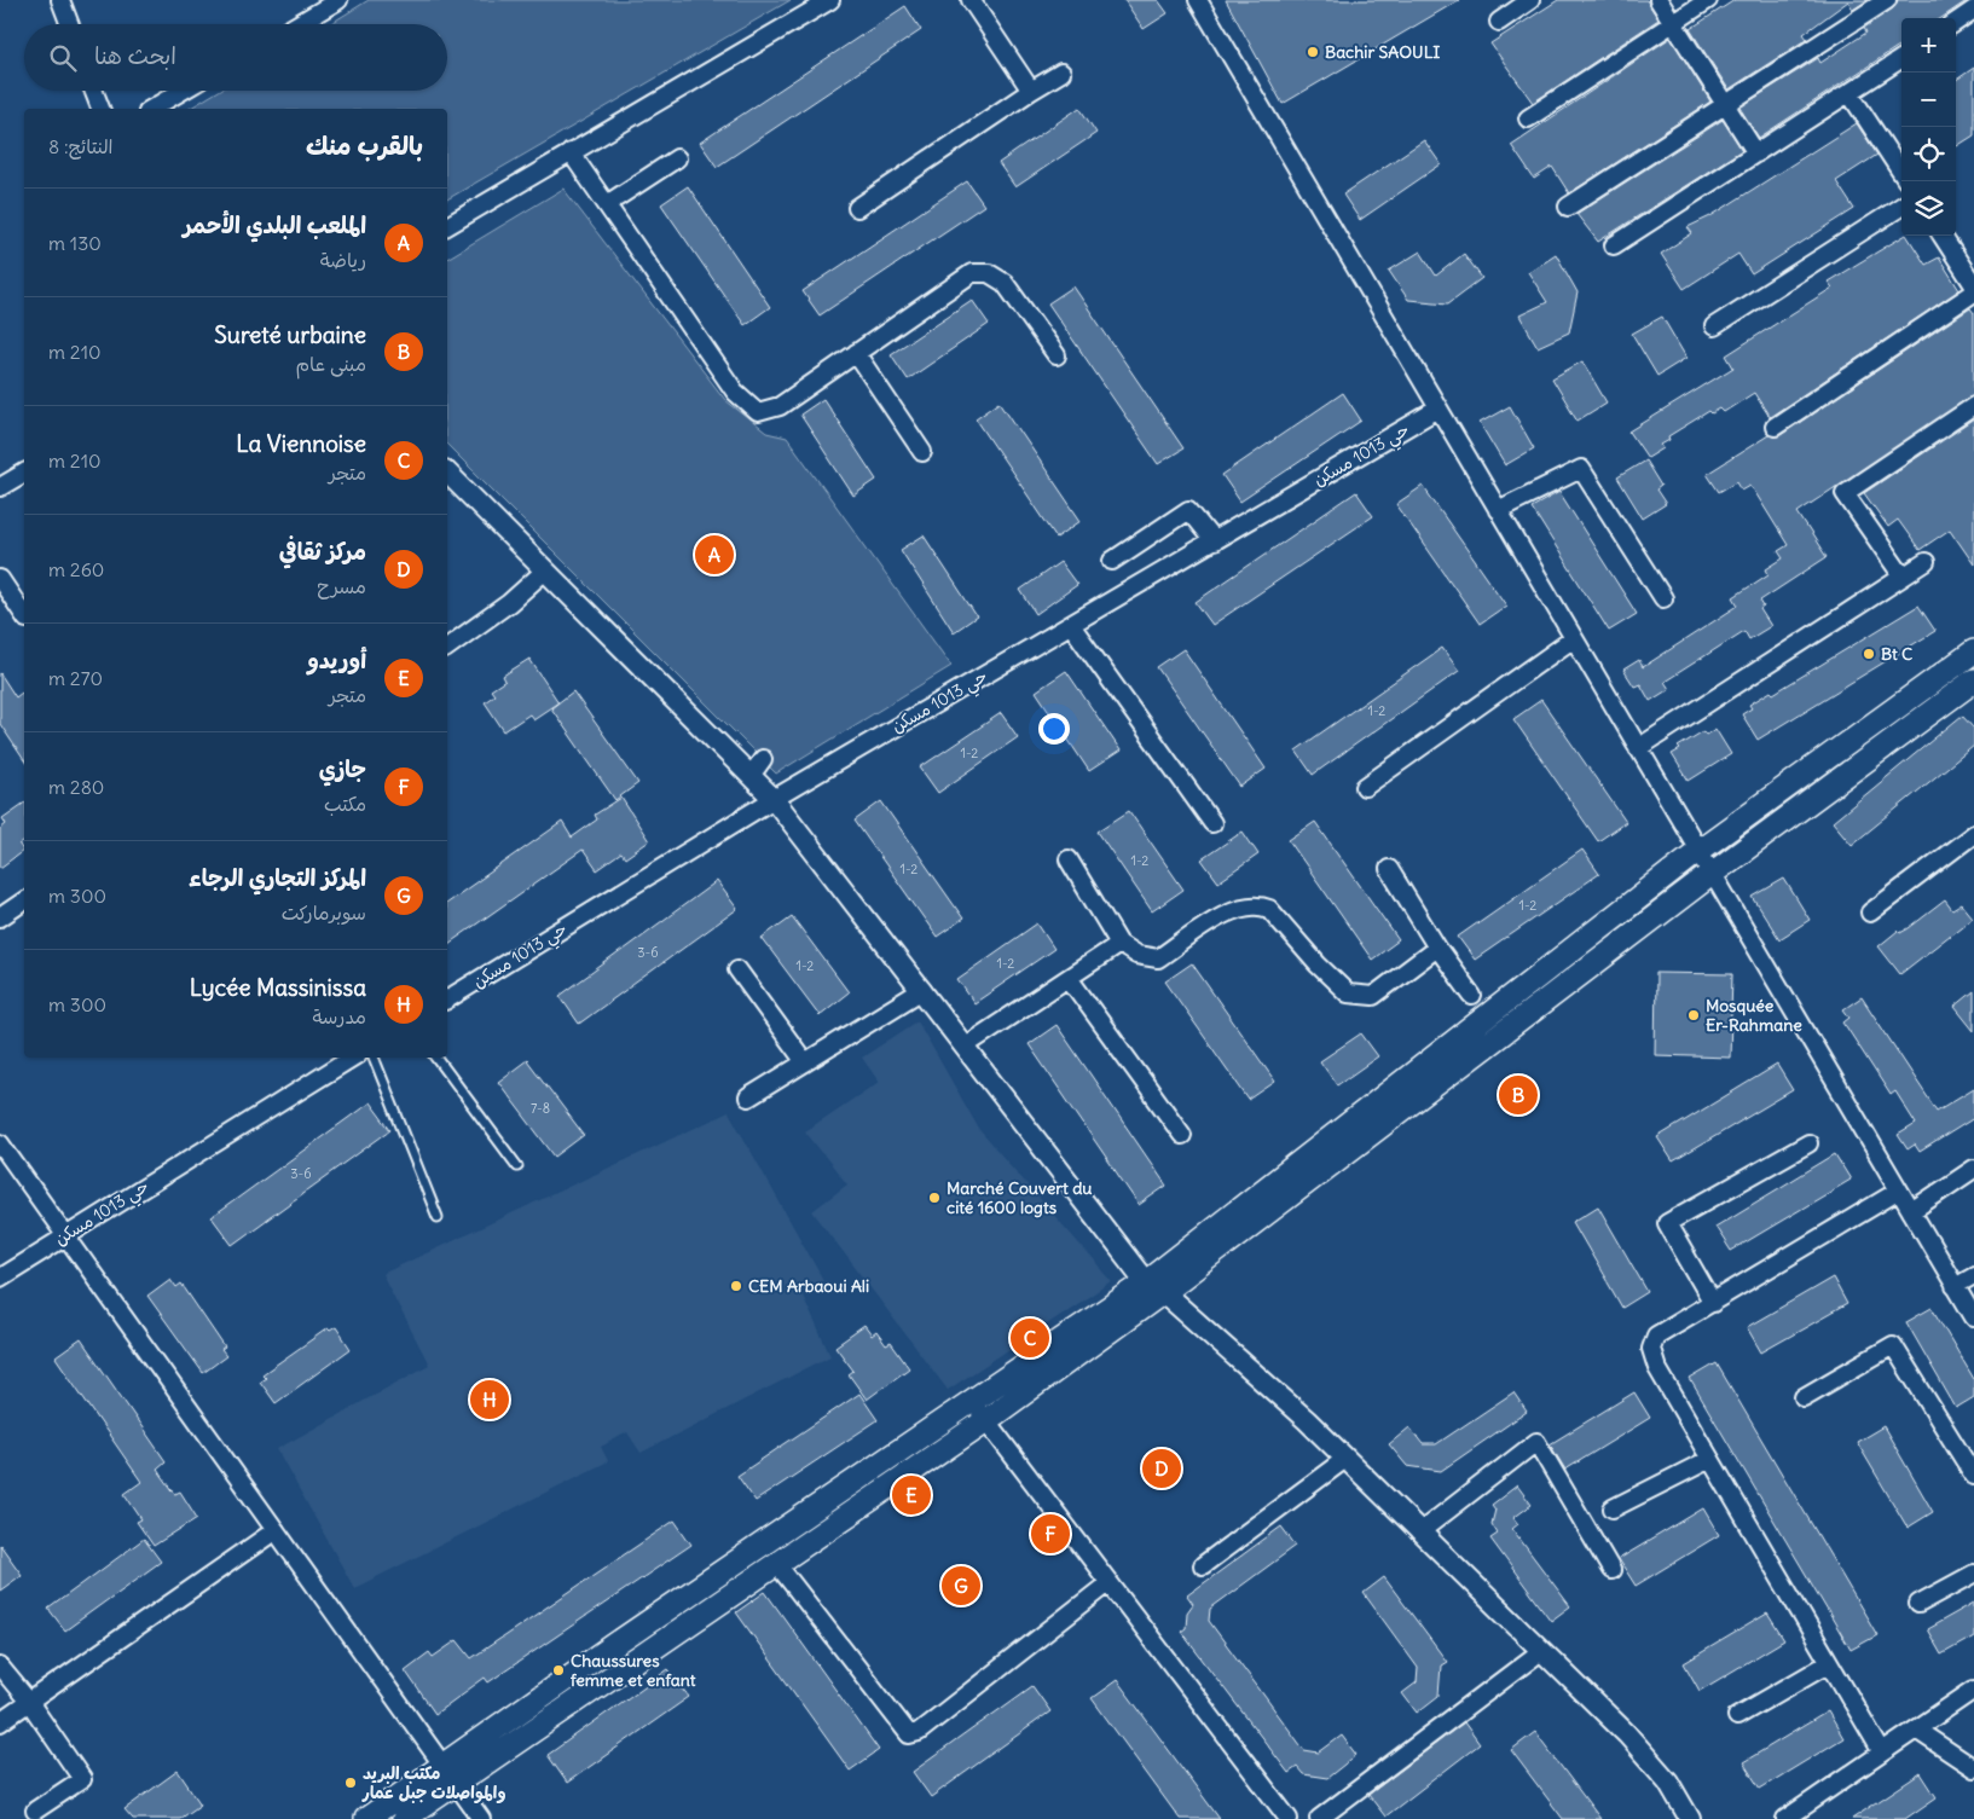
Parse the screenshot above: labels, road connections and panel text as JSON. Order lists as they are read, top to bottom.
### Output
{
  "streets": {
    "street": ["حي 1013 مسكن"]
  },
  "places": [
    "Bachir SAOULI",
    "Bt C",
    "Mosquée Er-Rahmane",
    "Marché Couvert du cité 1600 logts",
    "CEM Arbaoui Ali",
    "Chaussures femme et enfant",
    "مكتب البريد والمواصلات جبل عمار"
  ],
  "house_numbers": [
    "1-2",
    "1-2",
    "1-2",
    "1-2",
    "1-2",
    "3-6",
    "1-2",
    "1-2",
    "7-8",
    "3-6"
  ],
  "page": {
    "map_buttons": ["+", "−"],
    "search": "ابحث هنا",
    "heading": ["بالقرب منك", "النتائج: 8"],
    "list": [
      {
        "mark": "A",
        "name": "الملعب البلدي الأحمر",
        "note": "رياضة",
        "value": "130 m"
      },
      {
        "mark": "B",
        "name": "Sureté urbaine",
        "note": "مبنى عام",
        "value": "210 m"
      },
      {
        "mark": "C",
        "name": "La Viennoise",
        "note": "متجر",
        "value": "210 m"
      },
      {
        "mark": "D",
        "name": "مركز ثقافي",
        "note": "مسرح",
        "value": "260 m"
      },
      {
        "mark": "E",
        "name": "أوريدو",
        "note": "متجر",
        "value": "270 m"
      },
      {
        "mark": "F",
        "name": "جازي",
        "note": "مكتب",
        "value": "280 m"
      },
      {
        "mark": "G",
        "name": "المركز التجاري الرجاء",
        "note": "سوبرماركت",
        "value": "300 m"
      },
      {
        "mark": "H",
        "name": "Lycée Massinissa",
        "note": "مدرسة",
        "value": "300 m"
      }
    ],
    "pins": [
      "A",
      "B",
      "C",
      "H",
      "D",
      "E",
      "F",
      "G"
    ]
  }
}
